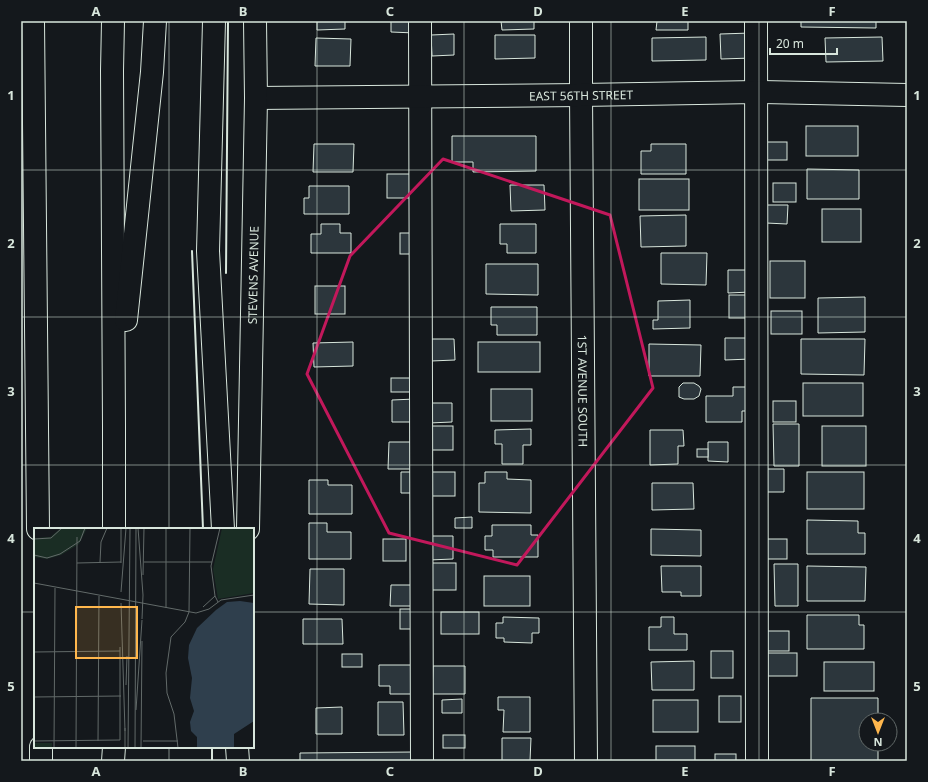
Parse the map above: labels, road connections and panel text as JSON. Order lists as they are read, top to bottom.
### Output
{
  "streets": {
    "main road": ["EAST 56TH STREET", "STEVENS AVENUE", "1ST AVENUE SOUTH"]
  },
  "crossings": [
    ["EAST 56TH STREET", "STEVENS AVENUE"],
    ["EAST 56TH STREET", "1ST AVENUE SOUTH"]
  ],
  "scale_bar": "20 m",
  "north": "bottom",
  "grid": {
    "columns": [
      "A",
      "B",
      "C",
      "D",
      "E",
      "F"
    ],
    "rows": [
      "1",
      "2",
      "3",
      "4",
      "5"
    ]
  }
}
